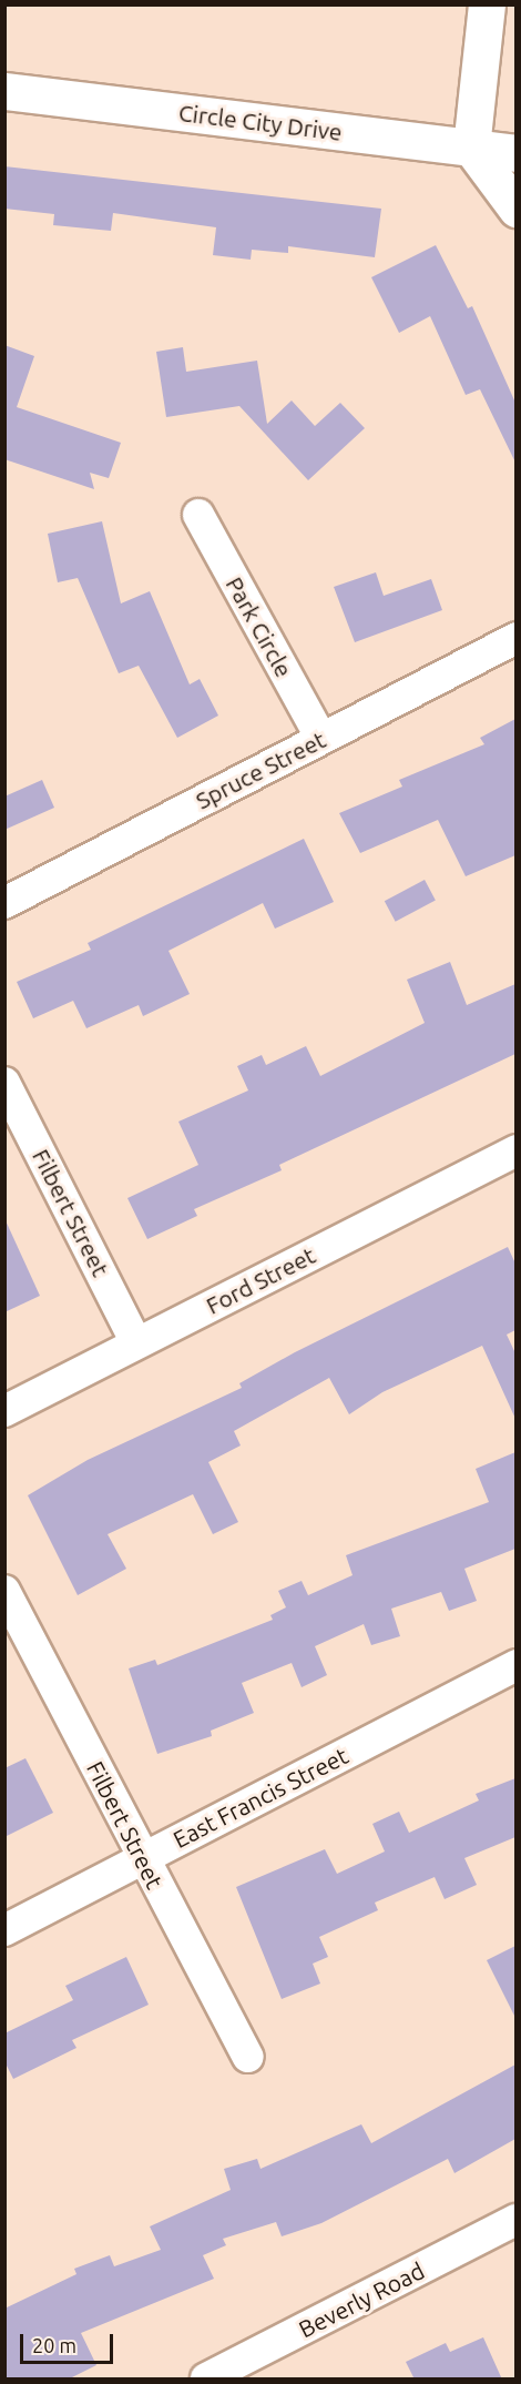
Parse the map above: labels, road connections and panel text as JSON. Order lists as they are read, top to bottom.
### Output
{
  "streets": {
    "street": [
      "Circle City Drive",
      "Park Circle",
      "Spruce Street",
      "Filbert Street",
      "Ford Street",
      "East Francis Street",
      "Beverly Road"
    ]
  },
  "crossings": [
    ["Park Circle", "Spruce Street"],
    ["Filbert Street", "Ford Street"],
    ["Filbert Street", "East Francis Street"]
  ],
  "scale_bar": "20 m"
}
